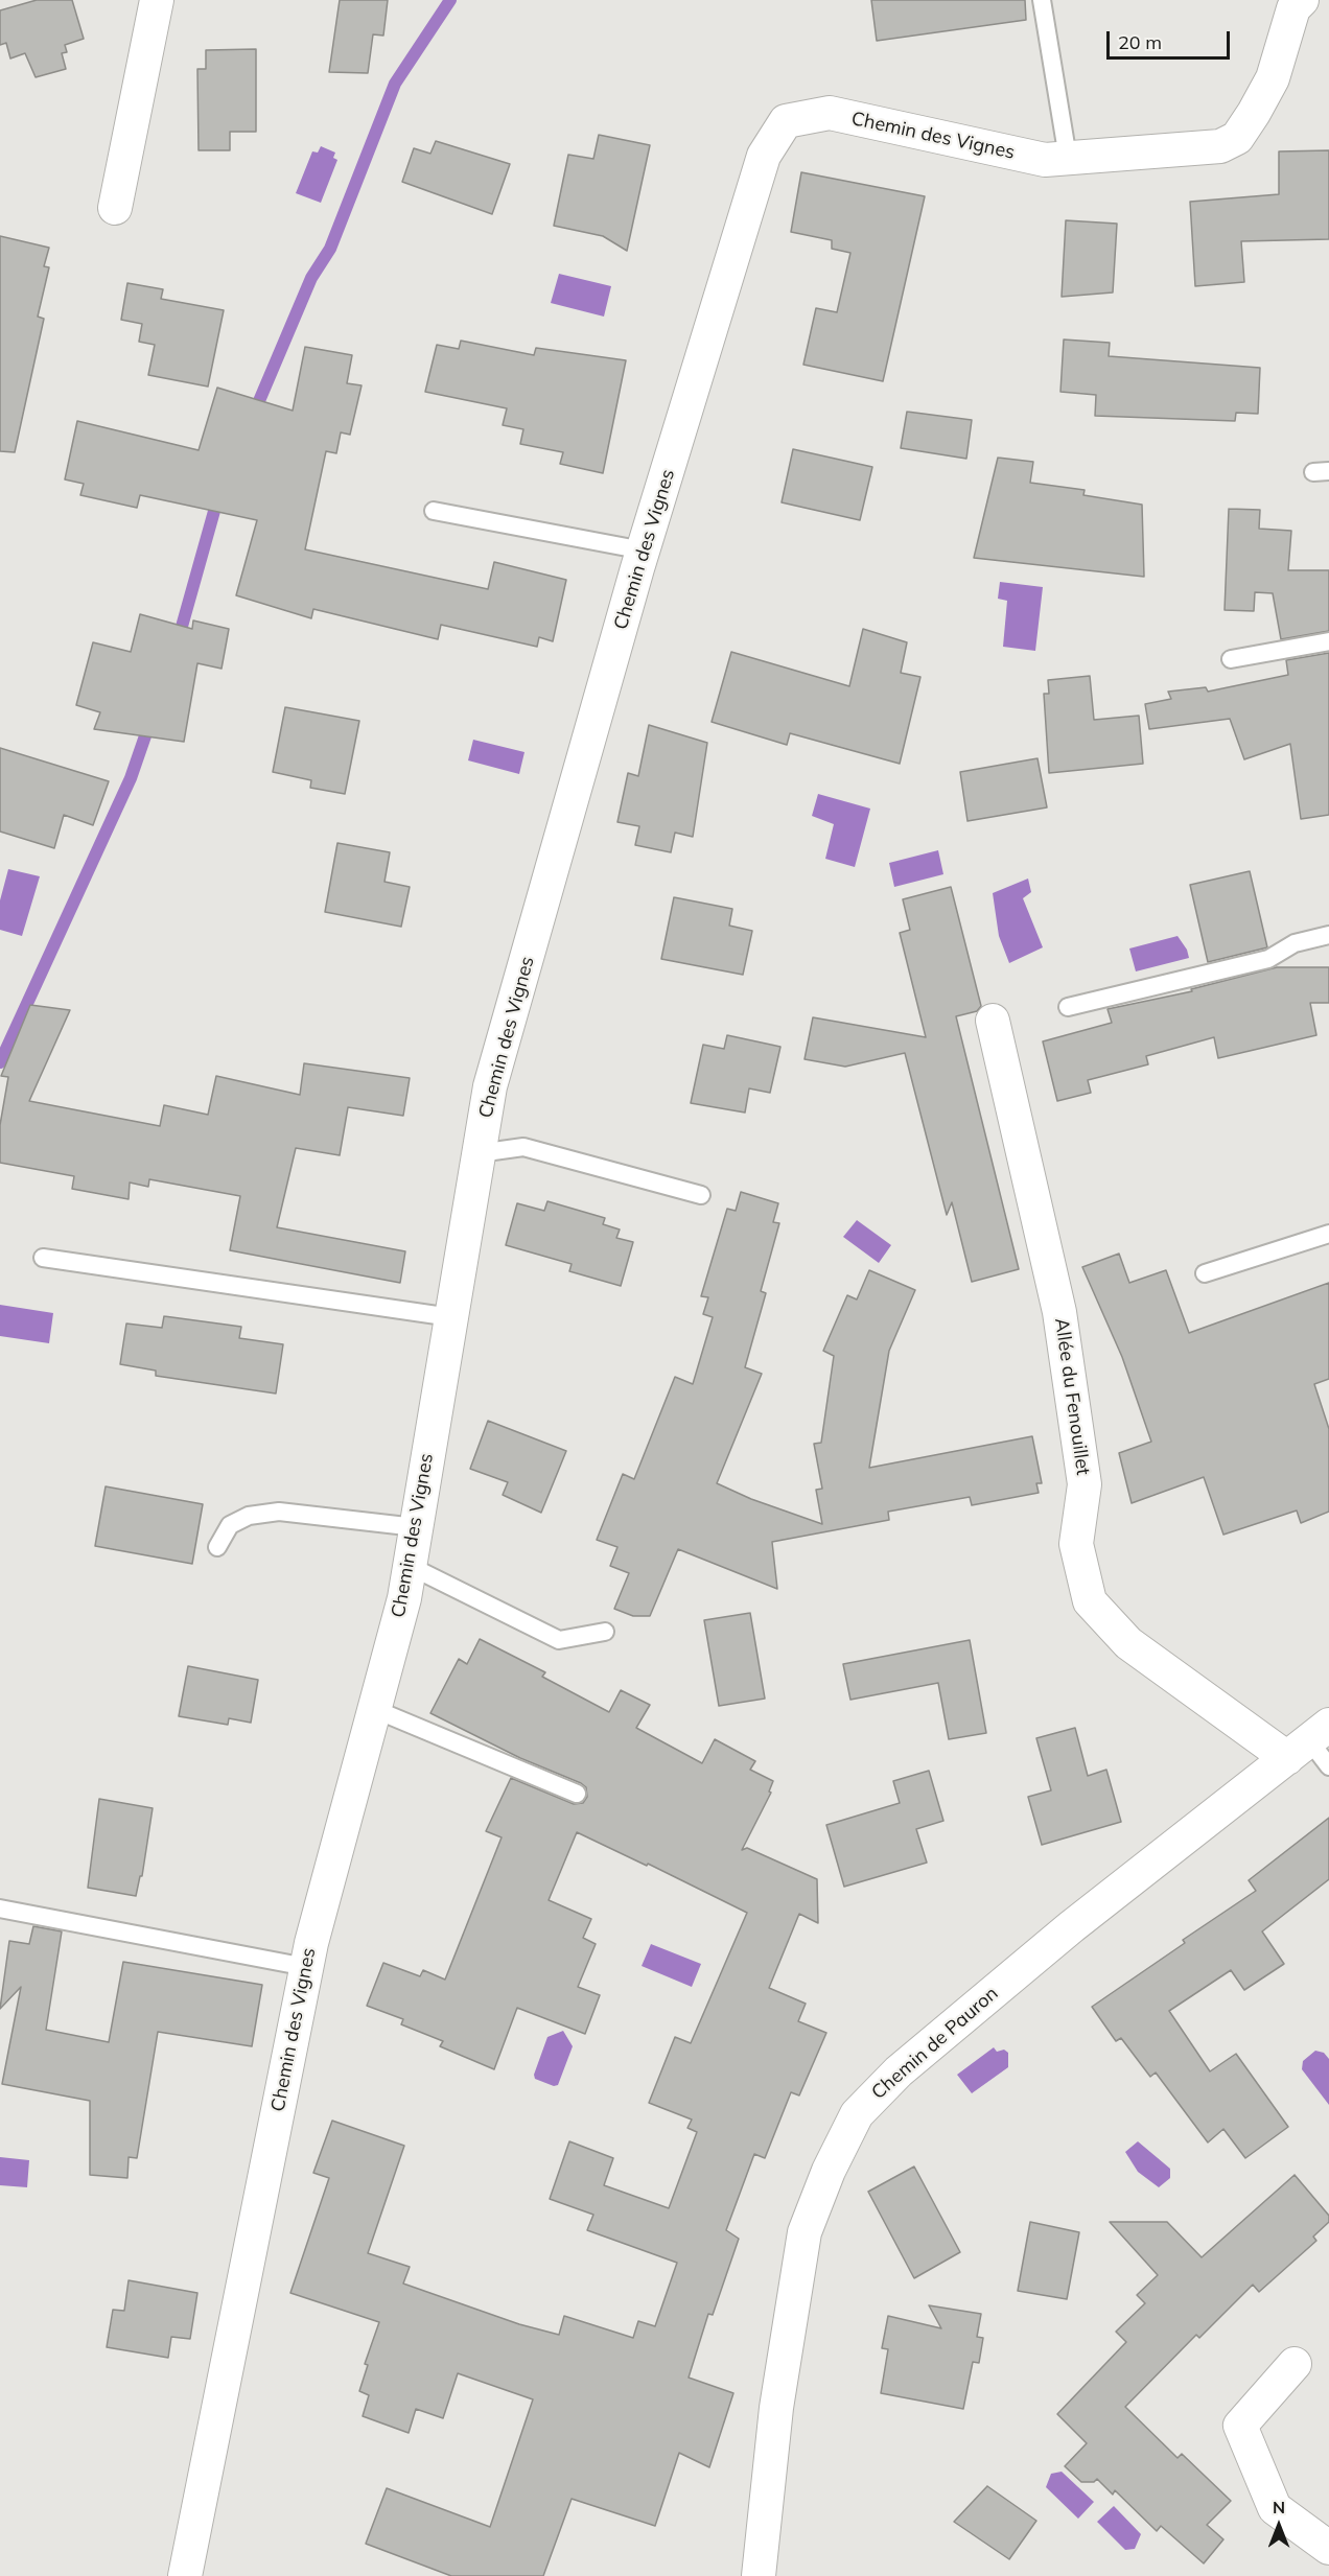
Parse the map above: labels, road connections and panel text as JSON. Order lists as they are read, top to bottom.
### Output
{
  "streets": {
    "street": ["Chemin des Vignes", "Allée du Fenouillet", "Chemin de Pauron"]
  },
  "crossings": [
    ["Allée du Fenouillet", "Chemin de Pauron"]
  ],
  "scale_bar": "20 m",
  "north": "top"
}
